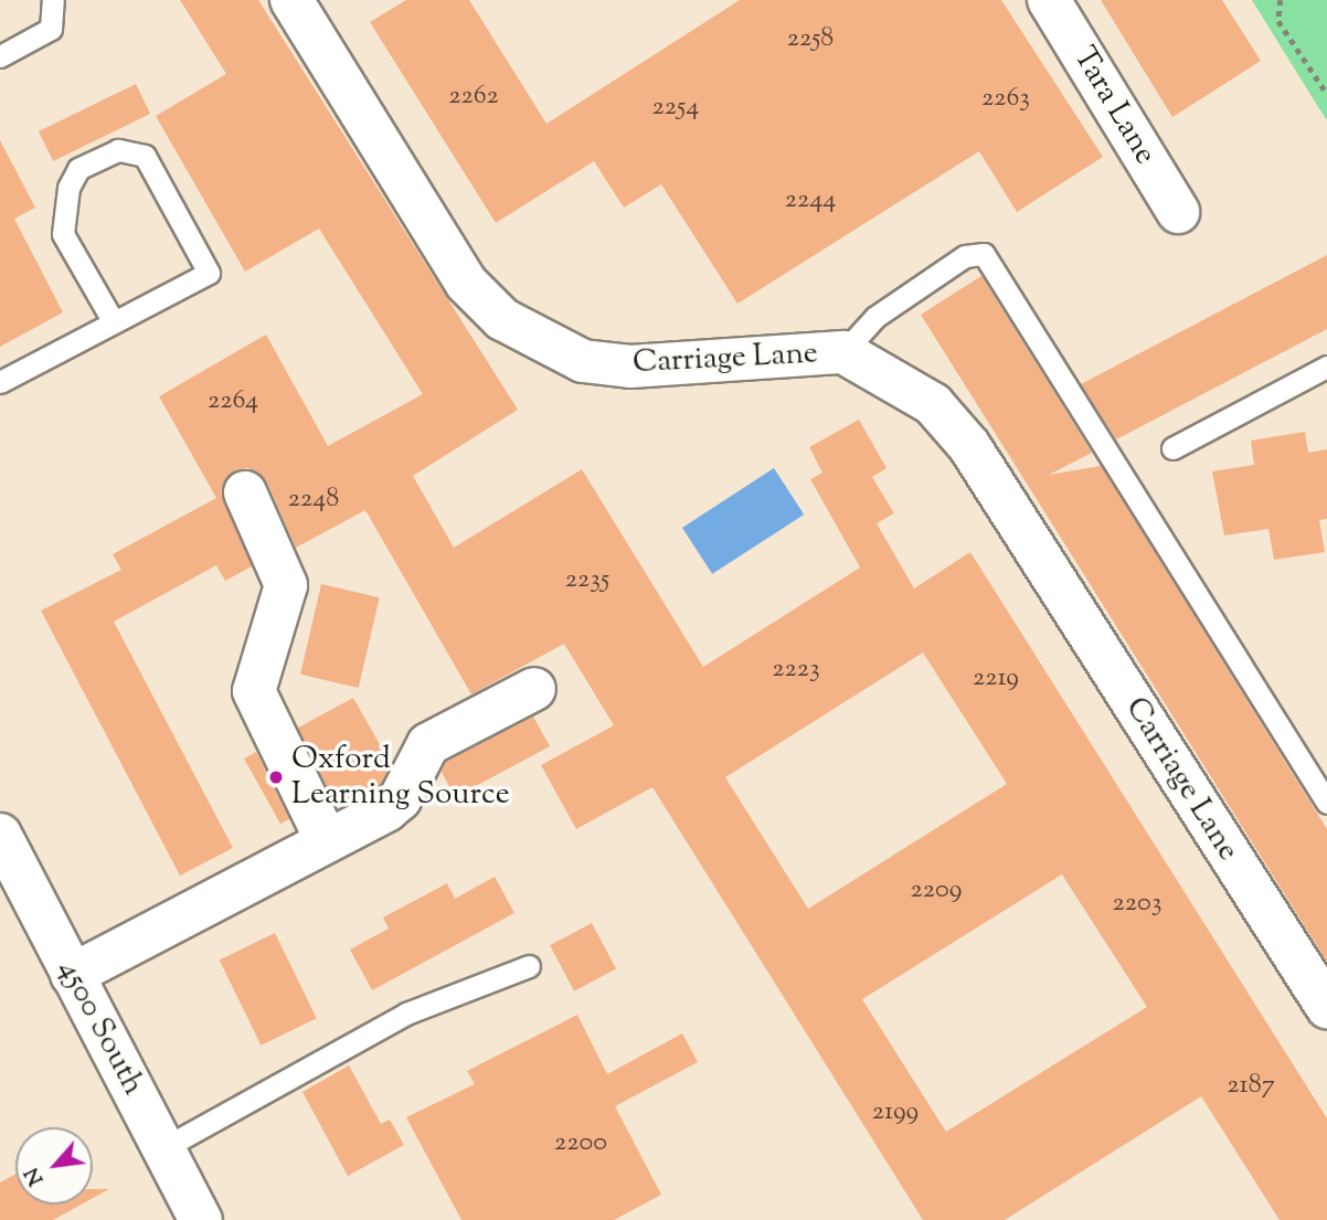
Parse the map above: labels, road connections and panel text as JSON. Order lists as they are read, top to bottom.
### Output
{
  "streets": {
    "street": ["Tara Lane", "Carriage Lane", "4500 South"]
  },
  "places": ["Oxford Learning Source"],
  "house_numbers": [
    "2258",
    "2262",
    "2263",
    "2254",
    "2244",
    "2264",
    "2248",
    "2235",
    "2223",
    "2219",
    "2209",
    "2203",
    "2187",
    "2199",
    "2200"
  ],
  "north": "bottom left"
}
